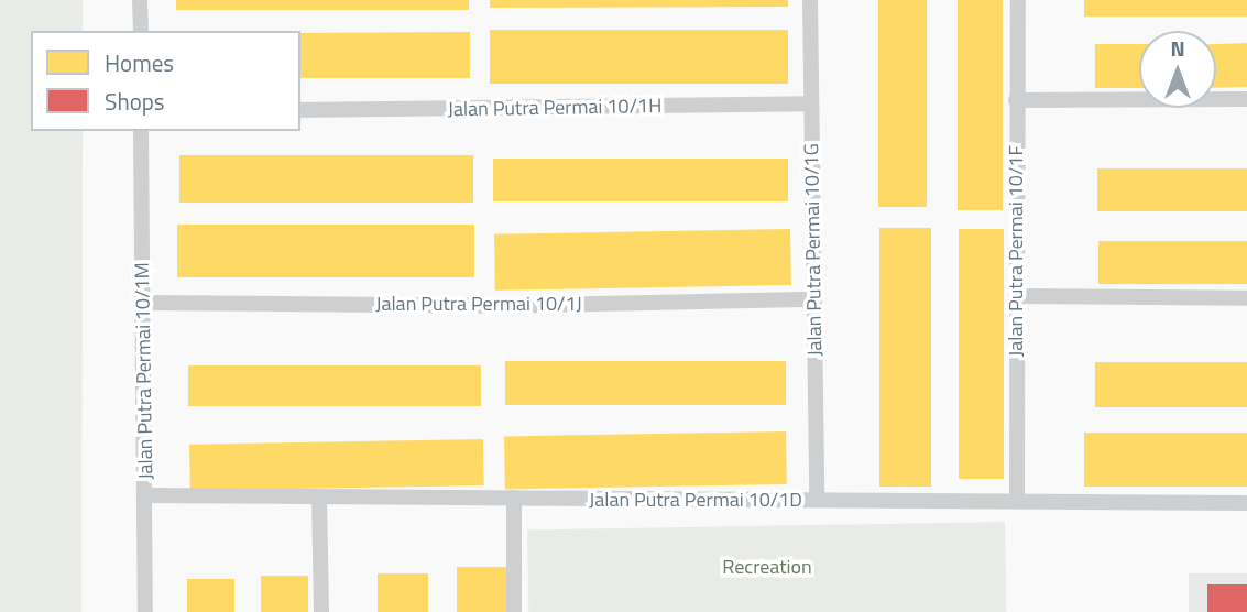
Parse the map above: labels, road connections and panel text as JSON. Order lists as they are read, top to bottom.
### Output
{
  "streets": {
    "street": [
      "Jalan Putra Permai 10/1H",
      "Jalan Putra Permai 10/1G",
      "Jalan Putra Permai 10/1F",
      "Jalan Putra Permai 10/1J",
      "Jalan Putra Permai 10/1M",
      "Jalan Putra Permai 10/1D"
    ]
  },
  "crossings": [
    ["Jalan Putra Permai 10/1H", "Jalan Putra Permai 10/1G"],
    ["Jalan Putra Permai 10/1G", "Jalan Putra Permai 10/1J"],
    ["Jalan Putra Permai 10/1G", "Jalan Putra Permai 10/1D"],
    ["Jalan Putra Permai 10/1F", "Jalan Putra Permai 10/1D"],
    ["Jalan Putra Permai 10/1J", "Jalan Putra Permai 10/1M"],
    ["Jalan Putra Permai 10/1M", "Jalan Putra Permai 10/1D"]
  ],
  "parks": ["Recreation"],
  "legend": ["Homes", "Shops"],
  "north": "top"
}
